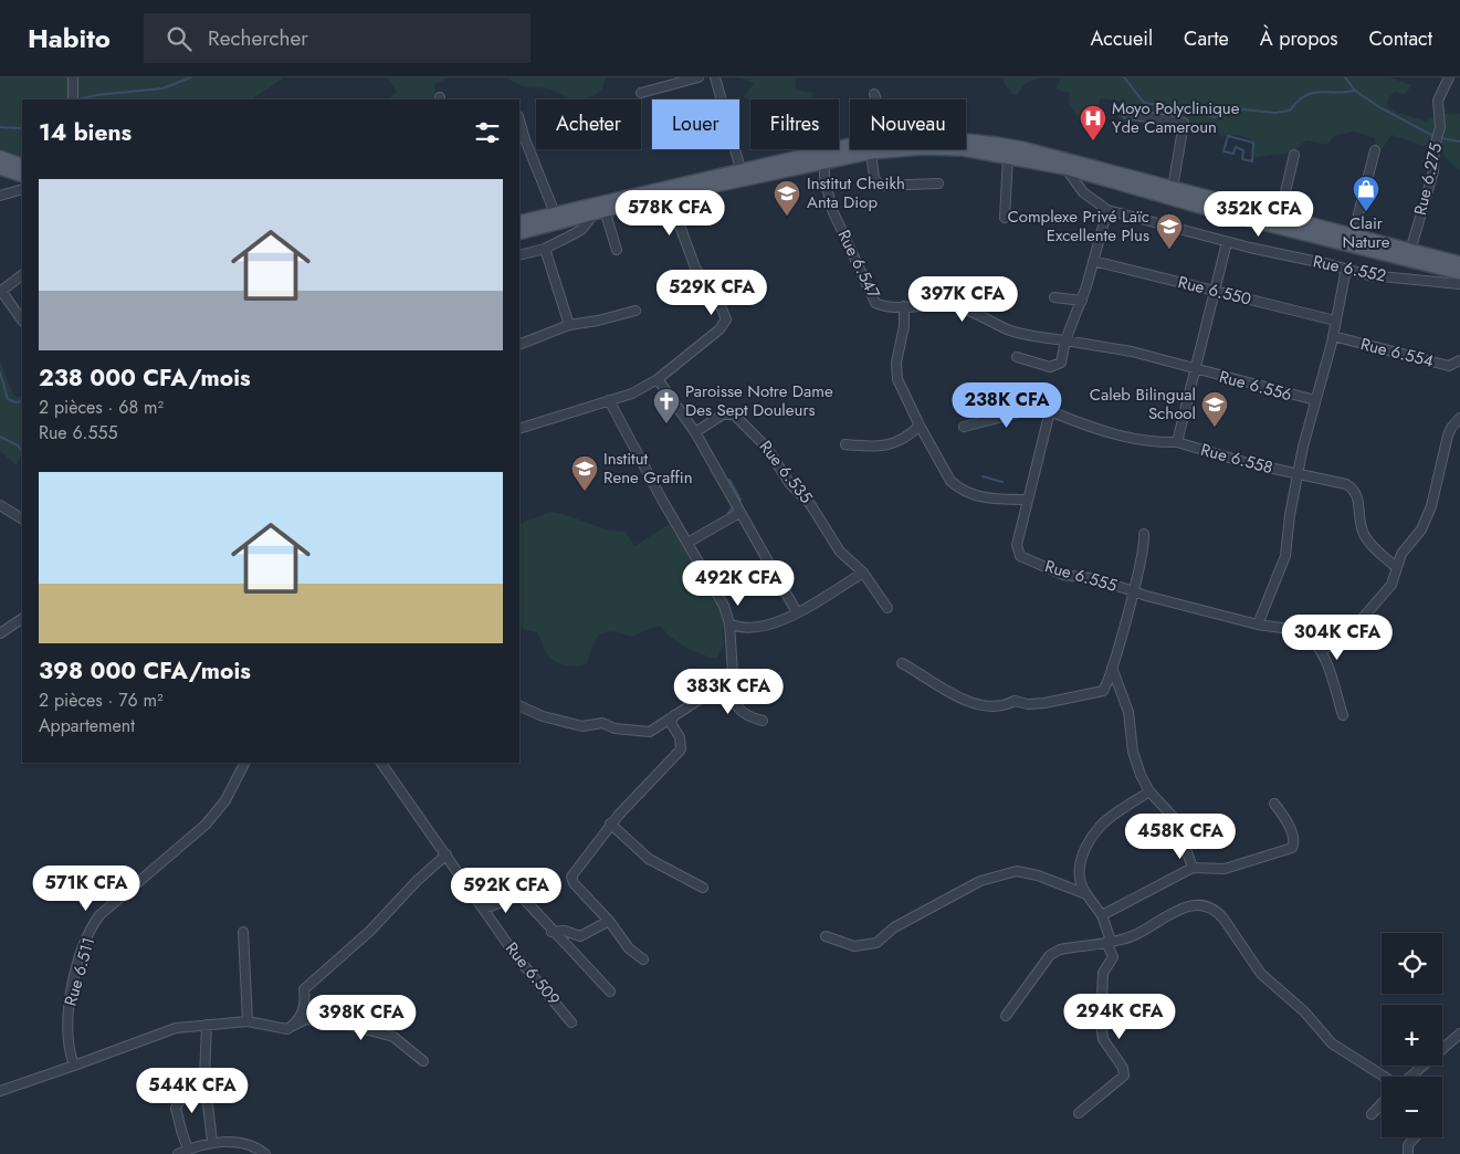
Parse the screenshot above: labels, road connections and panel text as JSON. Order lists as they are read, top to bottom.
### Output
{
  "streets": {
    "street": [
      "Rue 6.275",
      "Rue 6.547",
      "Rue 6.552",
      "Rue 6.550",
      "Rue 6.554",
      "Rue 6.556",
      "Rue 6.558",
      "Rue 6.535",
      "Rue 6.555",
      "Rue 6.511",
      "Rue 6.509"
    ]
  },
  "crossings": [
    ["Rue 6.547", "Rue 6.556"]
  ],
  "places": {
    "hospital": ["Moyo Polyclinique Yde Cameroun"],
    "shop": ["Clair Nature"],
    "school or university": [
      "Institut Cheikh Anta Diop",
      "Complexe Privé Laïc Excellente Plus",
      "Caleb Bilingual School",
      "Institut Rene Graffin"
    ],
    "church": ["Paroisse Notre Dame Des Sept Douleurs"]
  },
  "page": {
    "header": "Habito",
    "search": "Rechercher",
    "nav": [
      "Accueil",
      "Carte",
      "À propos",
      "Contact"
    ],
    "chip": [
      "Acheter",
      "Louer",
      "Filtres",
      "Nouveau"
    ],
    "heading": "14 biens",
    "list": [
      {
        "name": "238 000 CFA/mois",
        "note": "2 pièces · 68 m² · Rue 6.555"
      },
      {
        "name": "398 000 CFA/mois",
        "note": "2 pièces · 76 m² · Appartement"
      }
    ],
    "price": [
      "578K CFA",
      "352K CFA",
      "529K CFA",
      "397K CFA",
      "238K CFA",
      "492K CFA",
      "304K CFA",
      "383K CFA",
      "458K CFA",
      "571K CFA",
      "592K CFA",
      "294K CFA",
      "398K CFA",
      "544K CFA"
    ],
    "map_buttons": ["+", "−"]
  }
}
